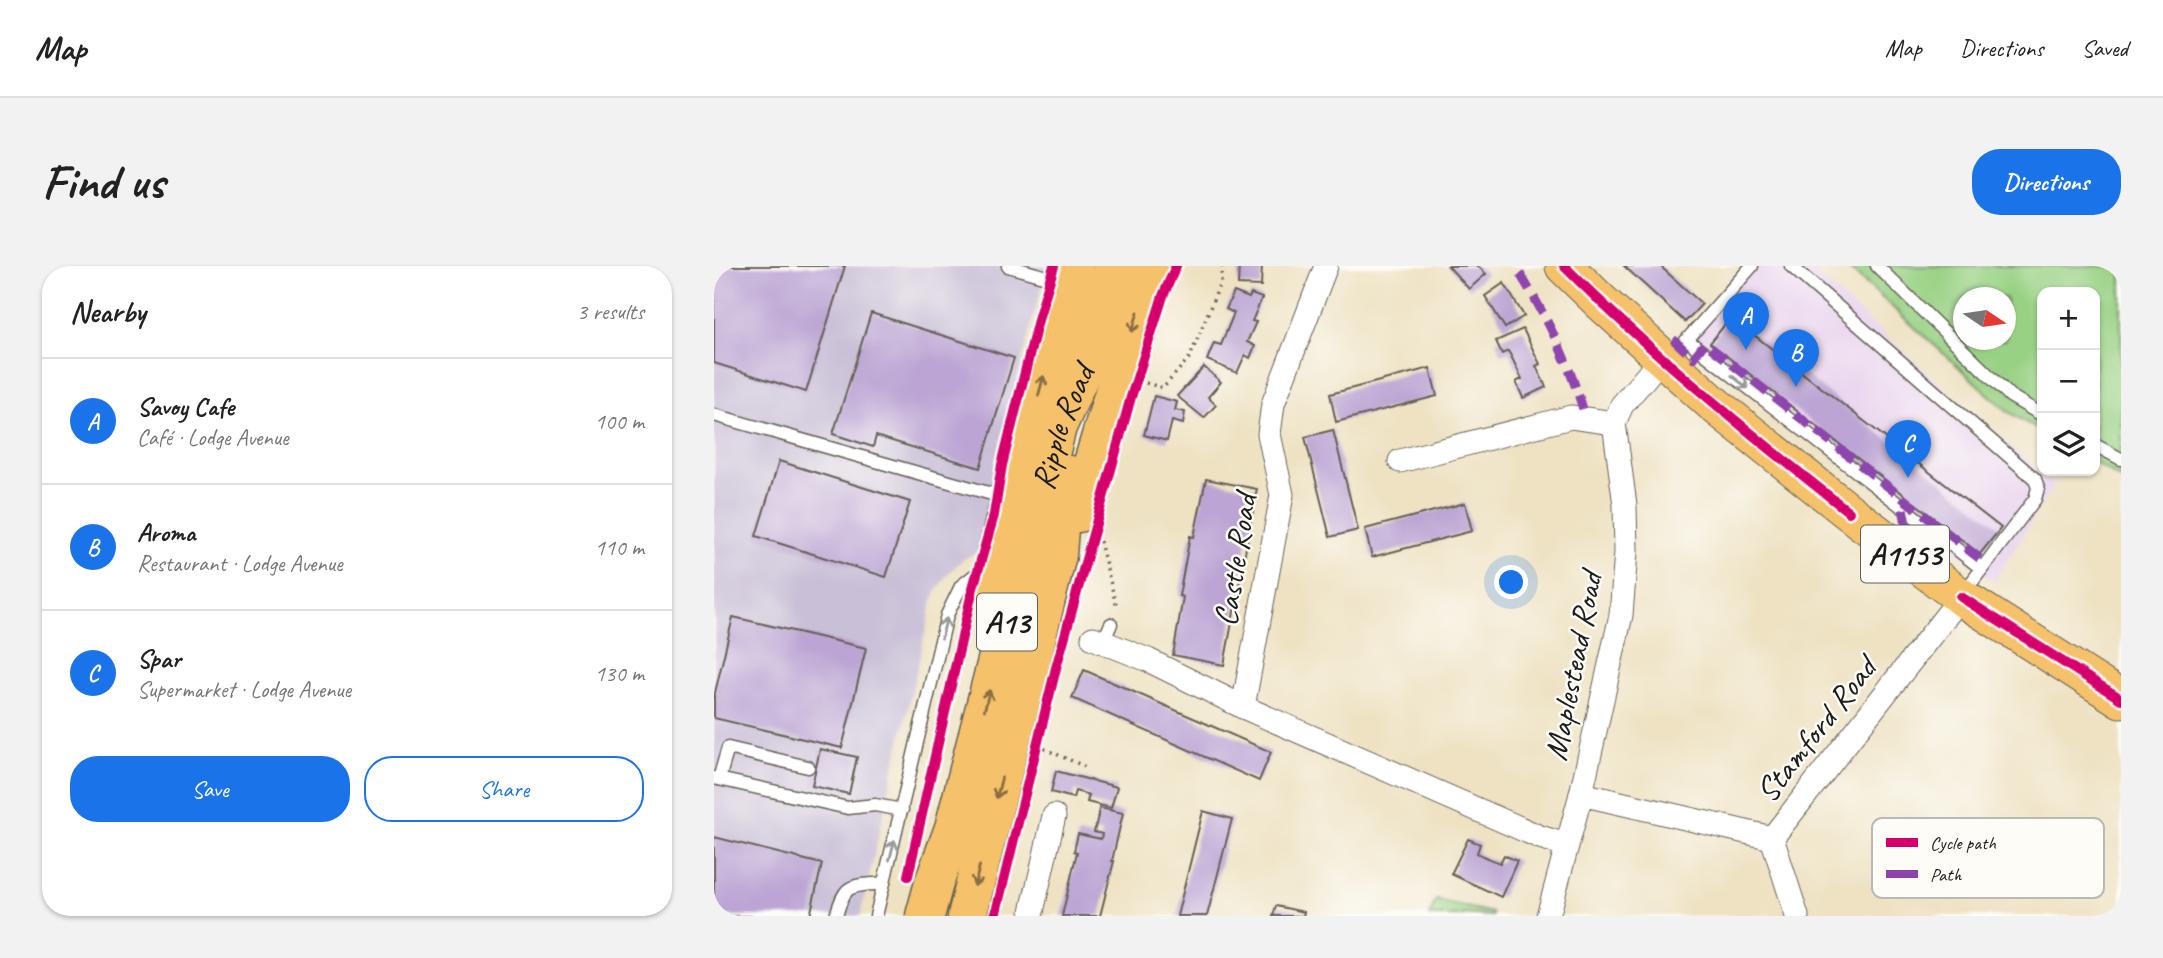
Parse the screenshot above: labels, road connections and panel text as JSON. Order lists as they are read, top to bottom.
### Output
{
  "streets": {
    "highway": ["Ripple Road", "A13"],
    "main road": ["A1153"],
    "street": ["Castle Road", "Maplestead Road", "Stamford Road"]
  },
  "crossings": [
    ["Ripple Road", "A13"],
    ["A1153", "Stamford Road"]
  ],
  "legend": ["Cycle path", "Path"],
  "north": "right",
  "page": {
    "header": "Map",
    "nav": ["Map", "Directions", "Saved"],
    "buttons": [
      "Directions",
      ["Save", "Share"]
    ],
    "title": "Find us",
    "heading": ["Nearby", "3 results"],
    "map_buttons": ["+", "−"],
    "pins": ["A", "B", "C"],
    "list": [
      {
        "mark": "A",
        "name": "Savoy Cafe",
        "note": "Café · Lodge Avenue",
        "value": "100 m"
      },
      {
        "mark": "B",
        "name": "Aroma",
        "note": "Restaurant · Lodge Avenue",
        "value": "110 m"
      },
      {
        "mark": "C",
        "name": "Spar",
        "note": "Supermarket · Lodge Avenue",
        "value": "130 m"
      }
    ]
  }
}
